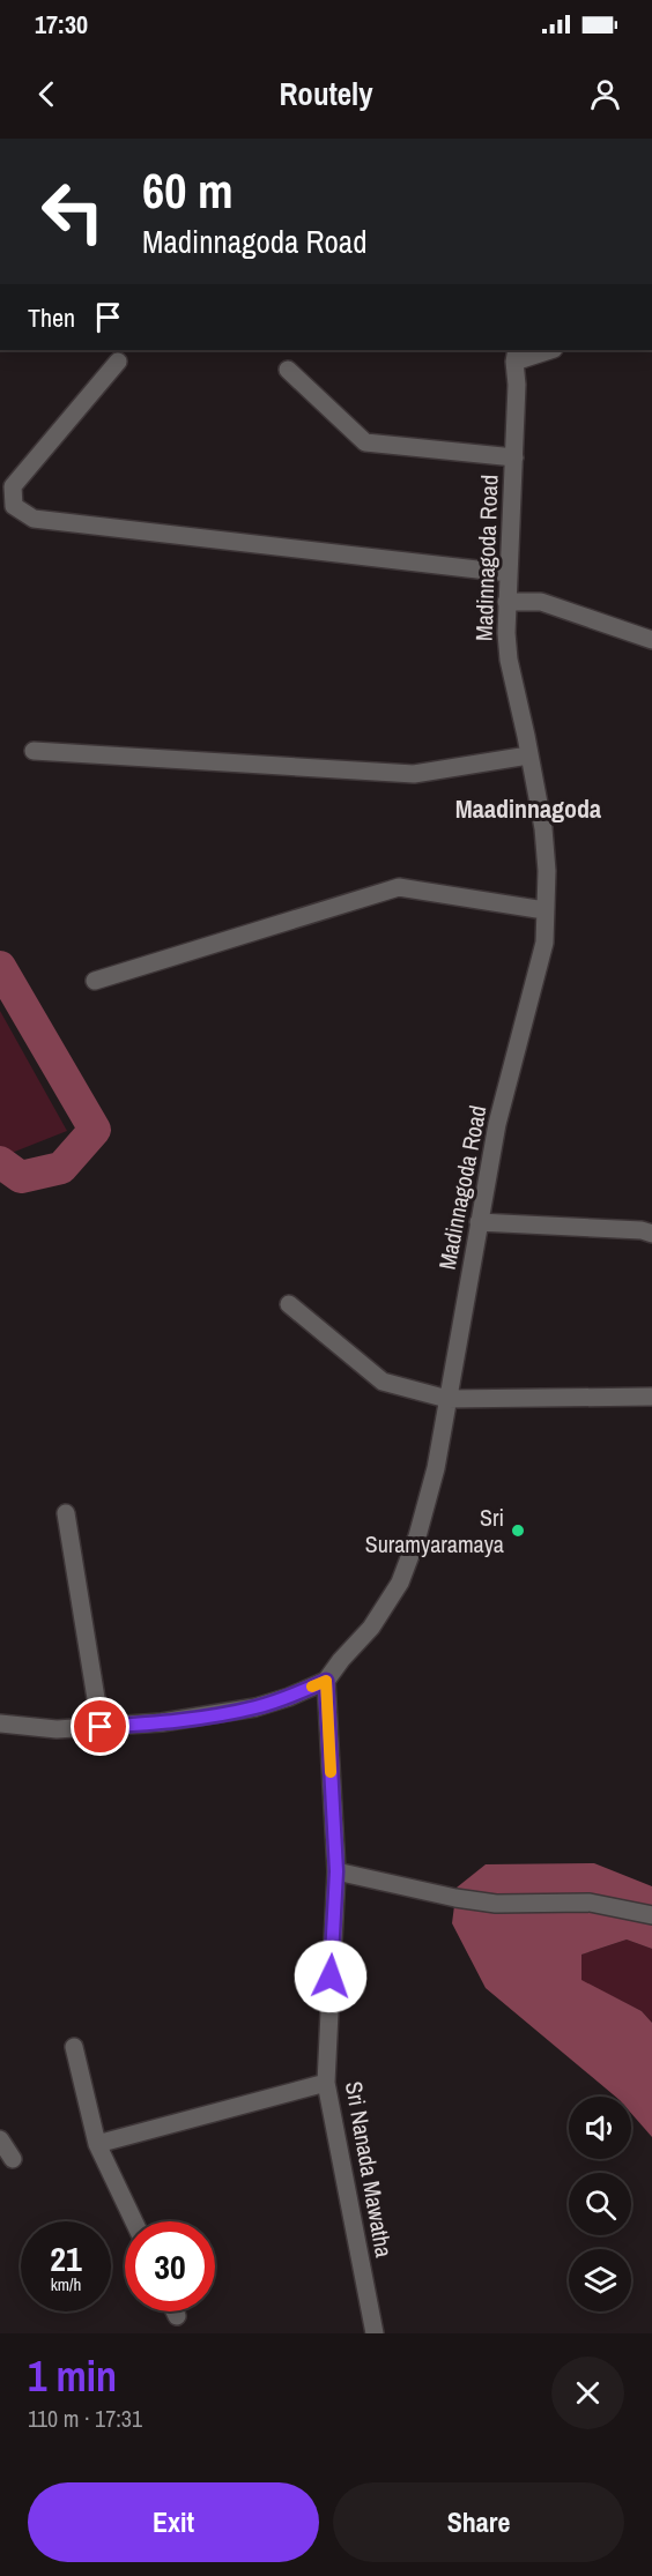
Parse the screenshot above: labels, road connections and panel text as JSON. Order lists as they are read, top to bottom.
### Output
{
  "streets": {
    "street": ["Madinnagoda Road", "Sri Nanada Mawatha"]
  },
  "crossings": [
    ["Madinnagoda Road", "Sri Nanada Mawatha"]
  ],
  "districts": ["Maadinnagoda"],
  "places": ["Sri Suramyaramaya"],
  "page": {
    "status": "17:30",
    "header": "Routely",
    "turn": ["60 m", "Madinnagoda Road"],
    "then": "Then",
    "speed": "21 km/h",
    "limit": "30",
    "heading": ["1 min", "110 m · 17:31"],
    "buttons": ["Exit", "Share"]
  }
}
